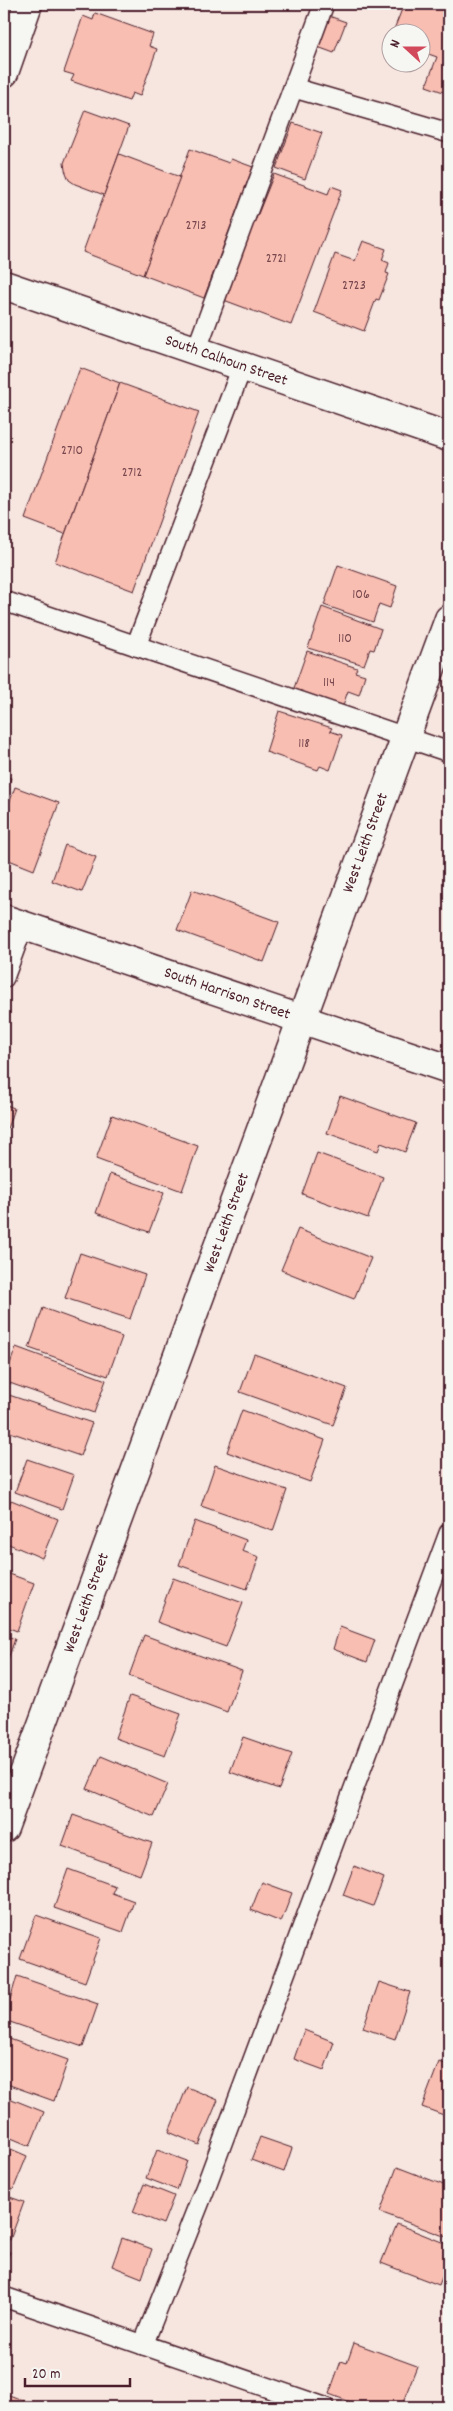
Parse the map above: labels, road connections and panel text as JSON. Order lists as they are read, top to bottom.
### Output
{
  "streets": {
    "street": ["South Calhoun Street", "West Leith Street", "South Harrison Street"]
  },
  "crossings": [
    ["West Leith Street", "South Harrison Street"]
  ],
  "house_numbers": [
    "2713",
    "2721",
    "2723",
    "2710",
    "2712",
    "106",
    "110",
    "114",
    "118"
  ],
  "scale_bar": "20 m",
  "north": "left"
}
